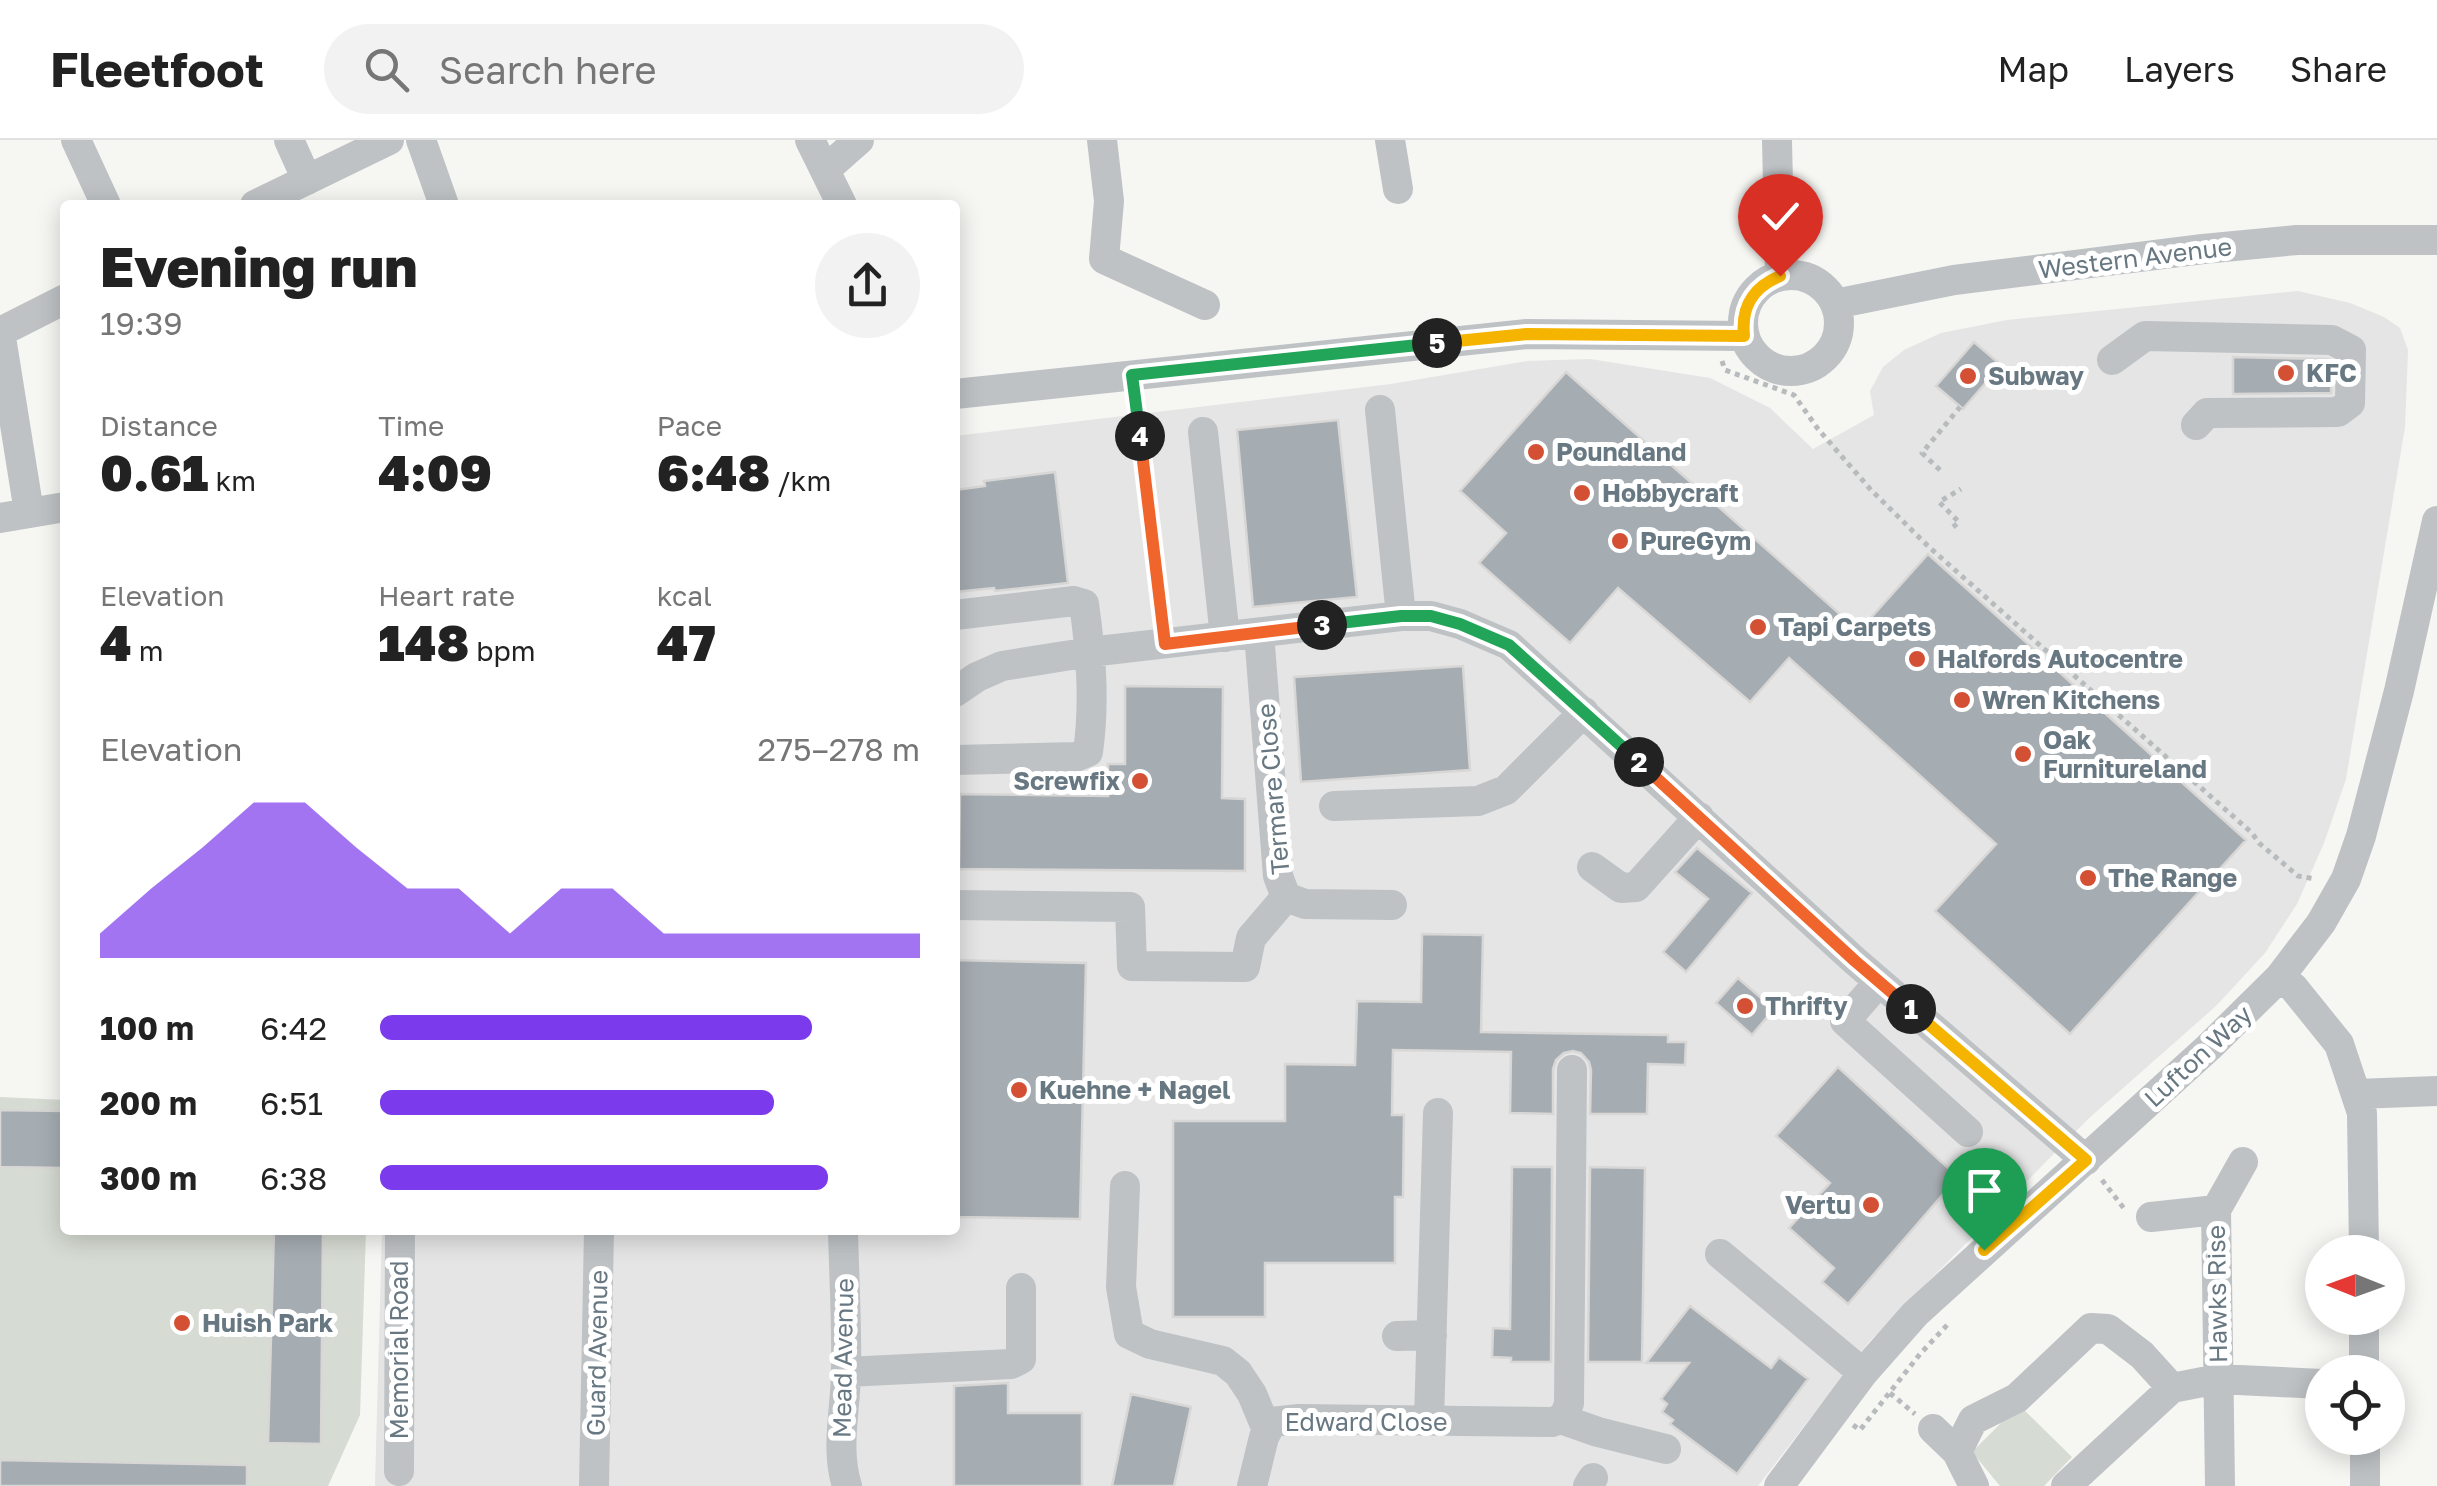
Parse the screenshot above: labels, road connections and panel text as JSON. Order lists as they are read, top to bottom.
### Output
{
  "streets": {
    "street": [
      "Western Avenue",
      "Termare Close",
      "Lufton Way",
      "Hawks Rise",
      "Memorial Road",
      "Guard Avenue",
      "Mead Avenue",
      "Edward Close"
    ]
  },
  "places": [
    "KFC",
    "Subway",
    "Poundland",
    "Hobbycraft",
    "PureGym",
    "Tapi Carpets",
    "Halfords Autocentre",
    "Wren Kitchens",
    "Oak Furnitureland",
    "Screwfix",
    "The Range",
    "Thrifty",
    "Kuehne + Nagel",
    "Vertu",
    "Huish Park"
  ],
  "north": "left",
  "page": {
    "header": "Fleetfoot",
    "search": "Search here",
    "nav": ["Map", "Layers", "Share"],
    "heading": ["Evening run", "19:39"],
    "pins": [
      "5",
      "4",
      "3",
      "2",
      "1"
    ],
    "stats": [
      ["Distance", "0.61 km"],
      ["Time", "4:09"],
      ["Pace", "6:48 /km"],
      ["Elevation", "4 m"],
      ["Heart rate", "148 bpm"],
      ["kcal", "47"]
    ],
    "chart": ["Elevation", "275–278 m"],
    "list": [
      {
        "name": "100 m",
        "note": "6:42"
      },
      {
        "name": "200 m",
        "note": "6:51"
      },
      {
        "name": "300 m",
        "note": "6:38"
      }
    ]
  }
}
